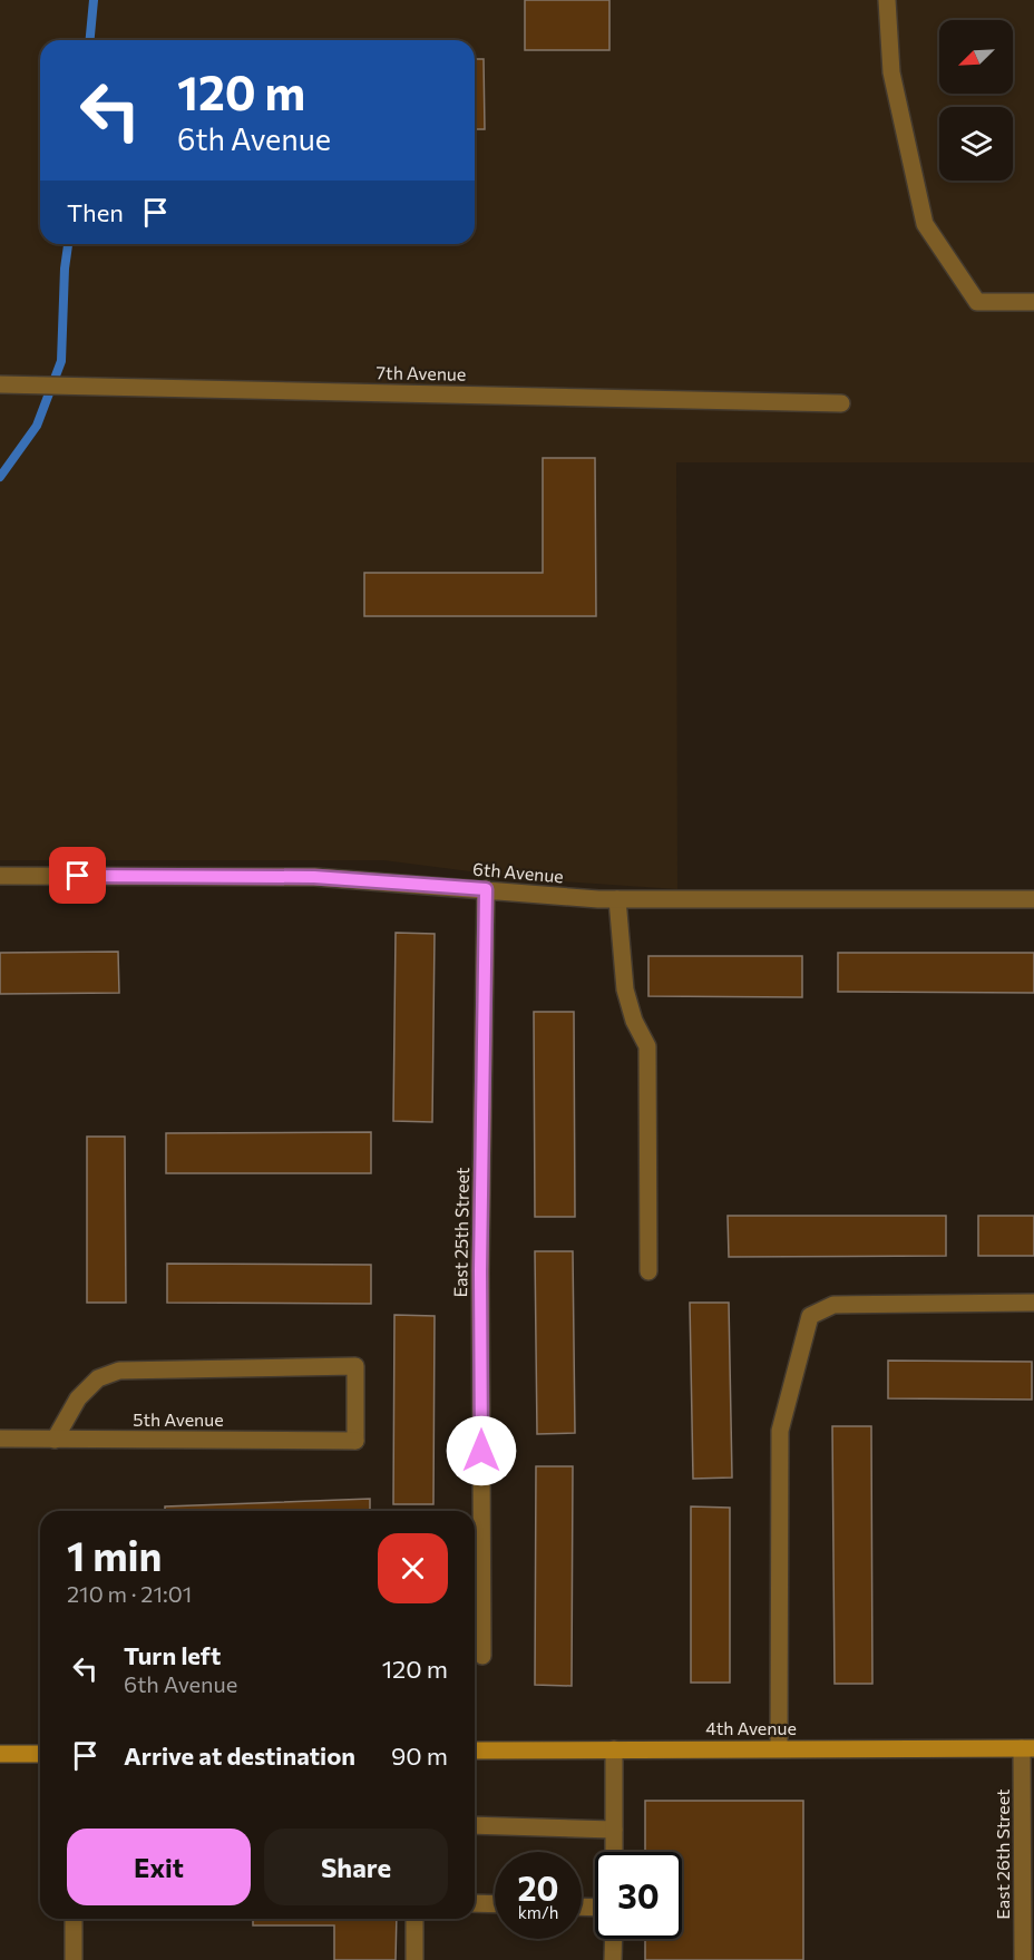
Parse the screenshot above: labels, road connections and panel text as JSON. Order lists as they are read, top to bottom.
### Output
{
  "streets": {
    "main road": ["4th Avenue"],
    "street": [
      "7th Avenue",
      "6th Avenue",
      "East 25th Street",
      "5th Avenue",
      "East 26th Street"
    ]
  },
  "crossings": [
    ["6th Avenue", "East 25th Street"],
    ["4th Avenue", "East 26th Street"]
  ],
  "north": "bottom left",
  "page": {
    "turn": ["120 m", "6th Avenue"],
    "then": "Then",
    "heading": ["1 min", "210 m · 21:01"],
    "list": [
      {
        "name": "Turn left",
        "note": "6th Avenue",
        "value": "120 m"
      },
      {
        "name": "Arrive at destination",
        "value": "90 m"
      }
    ],
    "buttons": ["Exit", "Share"],
    "speed": "20 km/h",
    "limit": "30"
  }
}
